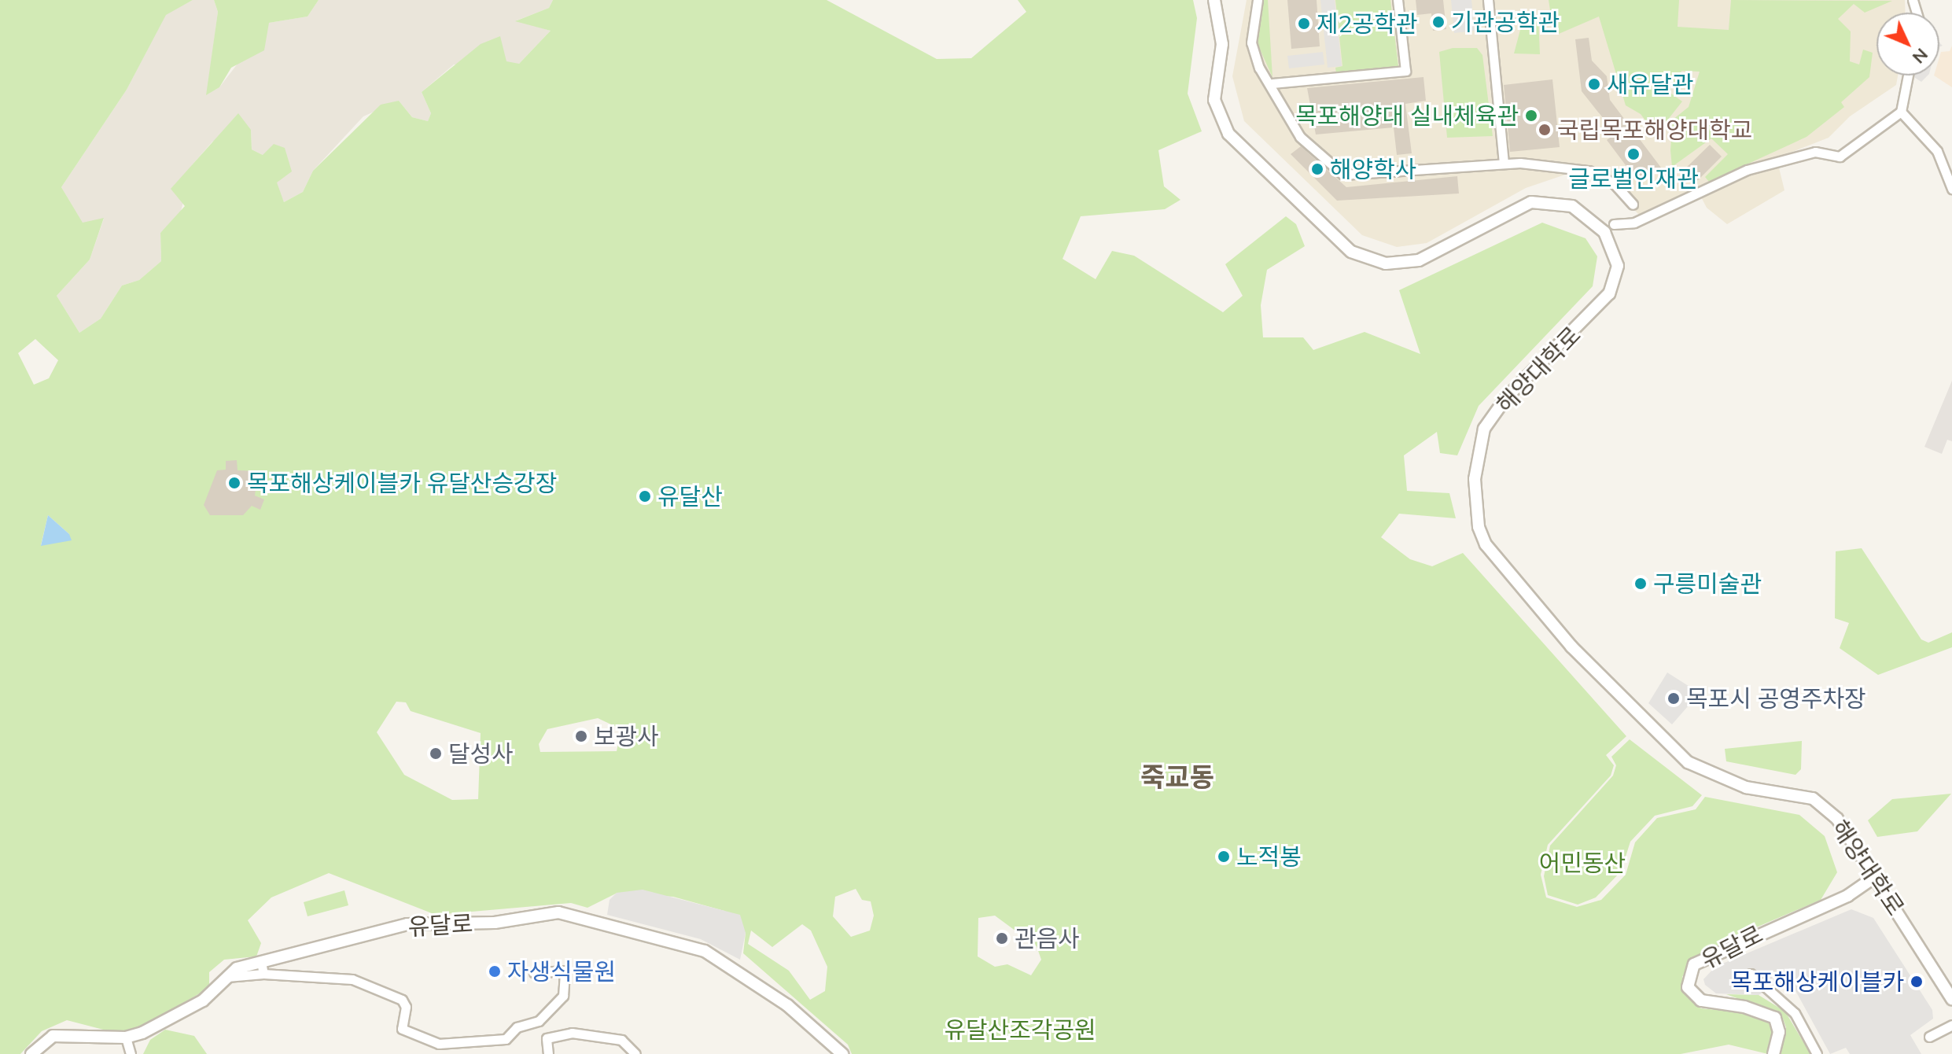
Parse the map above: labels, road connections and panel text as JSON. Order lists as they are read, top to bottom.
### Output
{
  "streets": {
    "street": ["해양대학로", "유달로"]
  },
  "crossings": [
    ["해양대학로", "유달로"]
  ],
  "districts": ["죽교동"],
  "parks": ["어민동산", "유달산조각공원"],
  "places": [
    "기관공학관",
    "제2공학관",
    "새유달관",
    "목포해양대 실내체육관",
    "국립목포해양대학교",
    "글로벌인재관",
    "해양학사",
    "목포해상케이블카 유달산승강장",
    "유달산",
    "구릉미술관",
    "목포시 공영주차장",
    "보광사",
    "달성사",
    "노적봉",
    "관음사",
    "자생식물원",
    "목포해상케이블카"
  ],
  "north": "bottom right"
}
